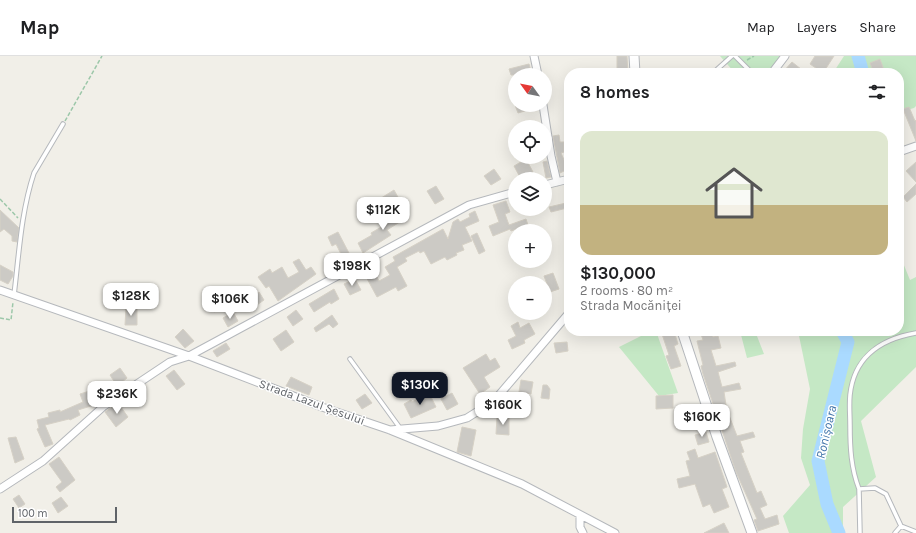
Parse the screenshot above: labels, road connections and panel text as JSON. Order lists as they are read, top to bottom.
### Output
{
  "streets": {
    "street": ["Strada Lazul Șesului"]
  },
  "water": ["Ronișoara"],
  "scale_bar": "100 m",
  "north": "top left",
  "page": {
    "header": "Map",
    "nav": ["Map", "Layers", "Share"],
    "map_buttons": ["+", "−"],
    "heading": "8 homes",
    "list": [
      {
        "name": "$130,000",
        "note": "2 rooms · 80 m² · Strada Mocăniței"
      }
    ],
    "price": [
      "$112K",
      "$198K",
      "$128K",
      "$106K",
      "$130K",
      "$236K",
      "$160K",
      "$160K"
    ],
    "scale": "100 m"
  }
}
